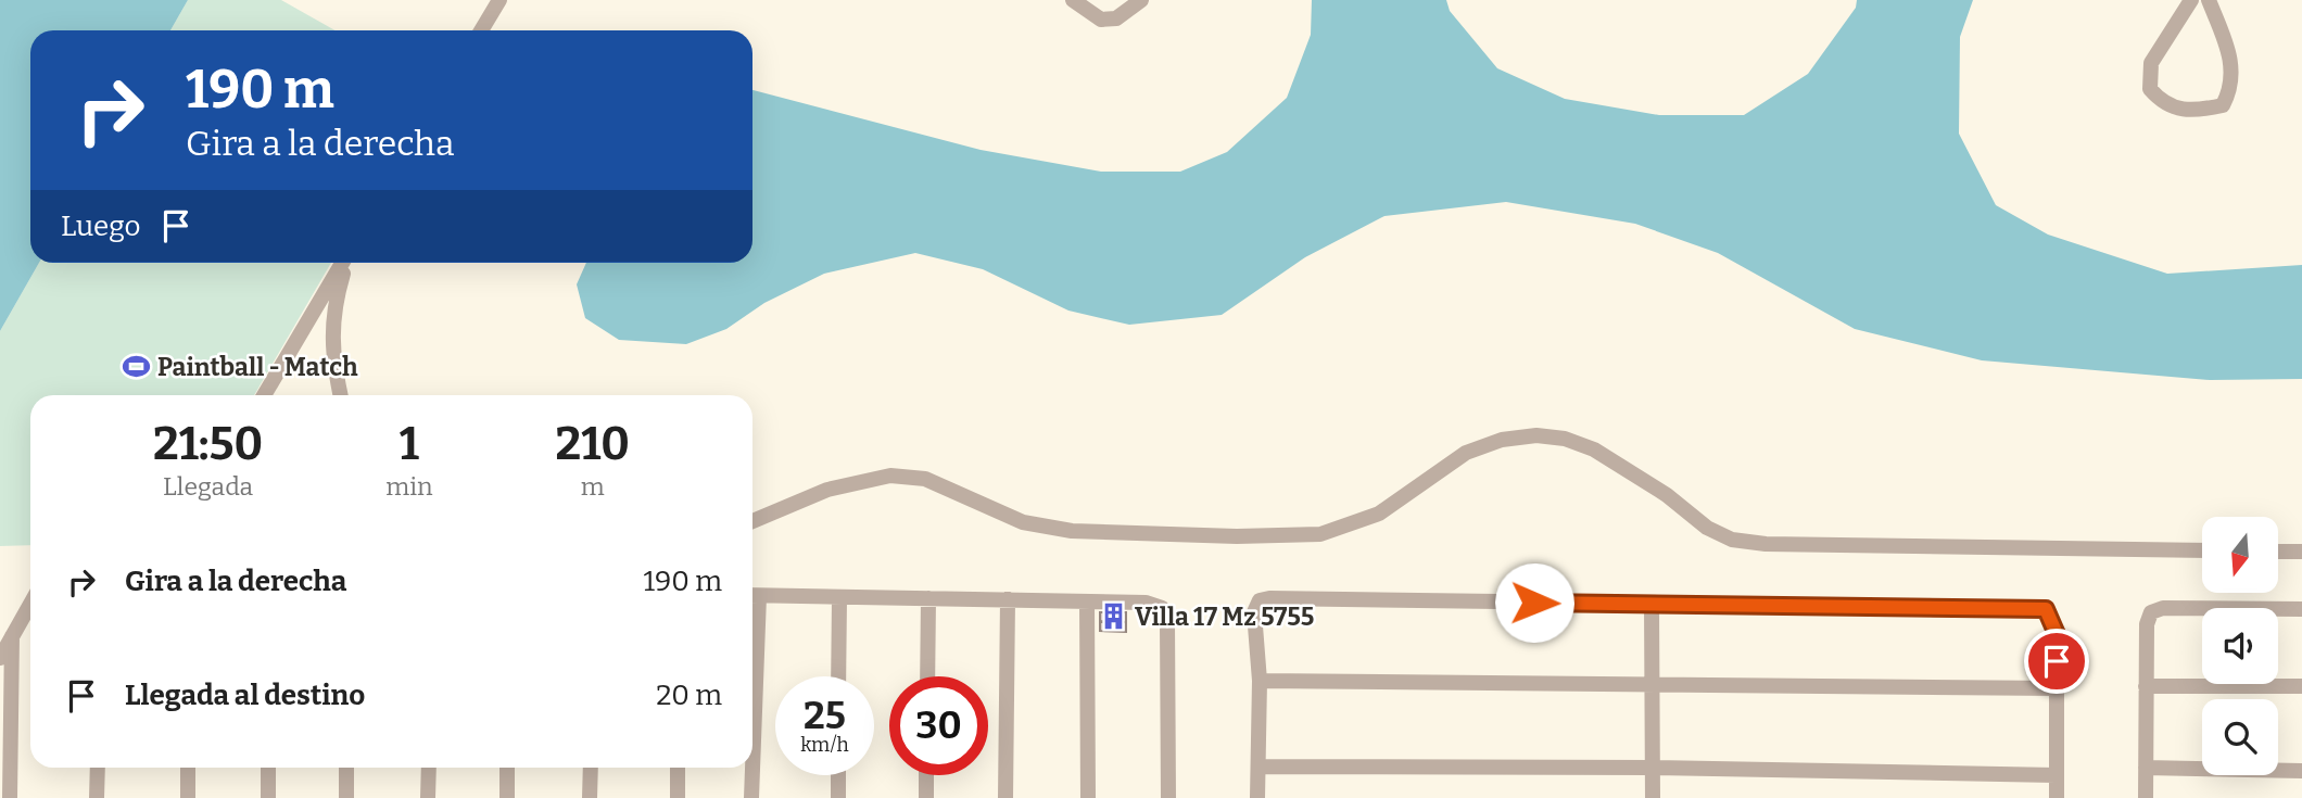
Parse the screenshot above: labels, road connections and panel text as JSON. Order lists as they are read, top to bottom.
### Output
{
  "places": {
    "sports": ["Paintball - Match"],
    "building": ["Villa 17 Mz 5755"]
  },
  "north": "bottom",
  "page": {
    "turn": ["190 m", "Gira a la derecha"],
    "then": "Luego",
    "eta": [
      "21:50",
      "Llegada",
      "1",
      "min",
      "210",
      "m"
    ],
    "list": [
      {
        "name": "Gira a la derecha",
        "value": "190 m"
      },
      {
        "name": "Llegada al destino",
        "value": "20 m"
      }
    ],
    "speed": "25 km/h",
    "limit": "30"
  }
}
